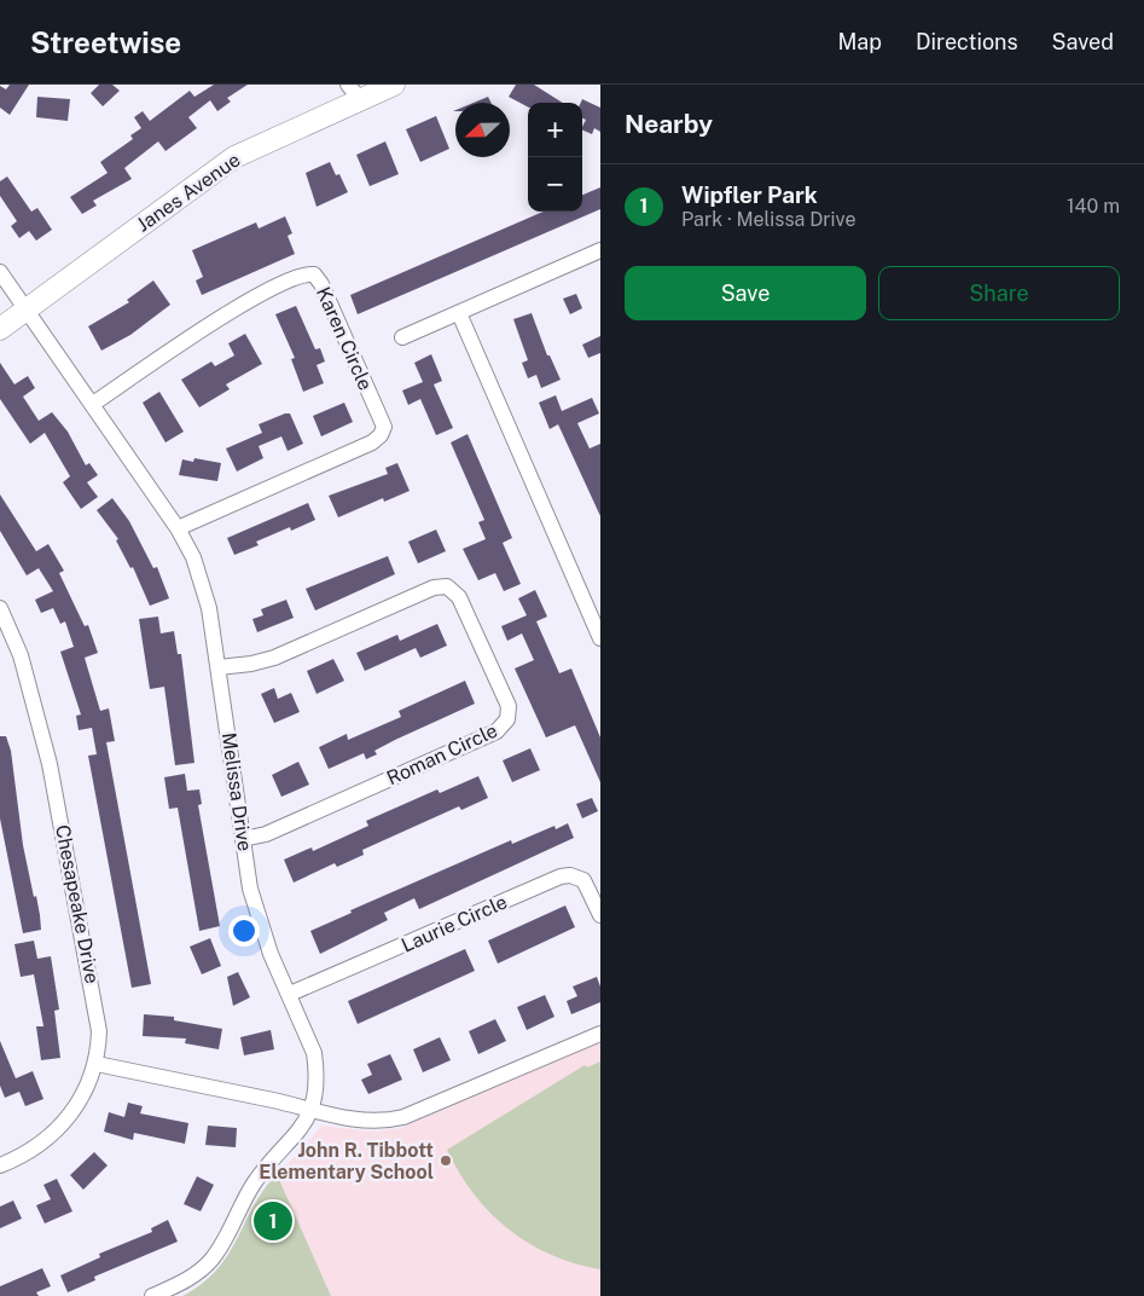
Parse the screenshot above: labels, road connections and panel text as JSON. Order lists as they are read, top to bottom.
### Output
{
  "streets": {
    "street": [
      "Janes Avenue",
      "Karen Circle",
      "Roman Circle",
      "Melissa Drive",
      "Chesapeake Drive",
      "Laurie Circle"
    ]
  },
  "crossings": [
    ["Janes Avenue", "Melissa Drive"],
    ["Karen Circle", "Melissa Drive"],
    ["Roman Circle", "Melissa Drive"],
    ["Melissa Drive", "Laurie Circle"]
  ],
  "places": ["John R. Tibbott Elementary School"],
  "north": "left",
  "page": {
    "header": "Streetwise",
    "nav": ["Map", "Directions", "Saved"],
    "heading": "Nearby",
    "map_buttons": ["+", "−"],
    "list": [
      {
        "mark": "1",
        "name": "Wipfler Park",
        "note": "Park · Melissa Drive",
        "value": "140 m"
      }
    ],
    "buttons": ["Save", "Share"],
    "pins": "1"
  }
}
